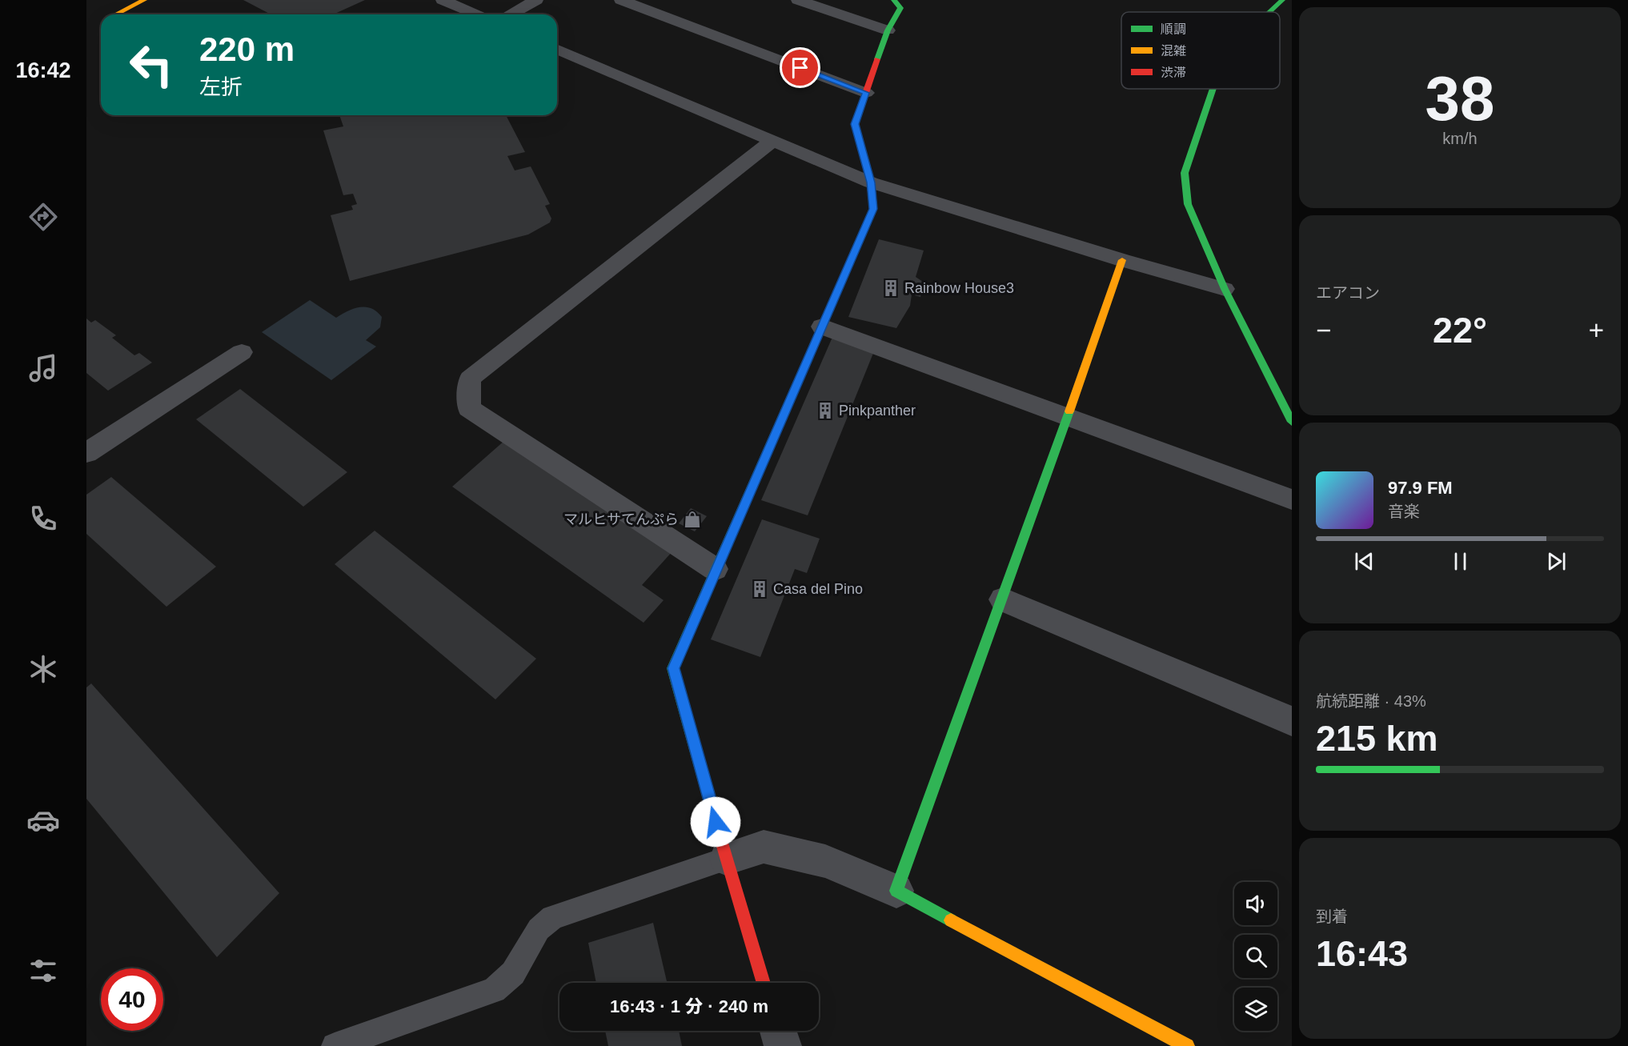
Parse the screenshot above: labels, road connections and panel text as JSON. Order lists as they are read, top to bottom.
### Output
{
  "places": {
    "building": ["Rainbow House3", "Pinkpanther", "Casa del Pino"],
    "shop": ["マルヒサてんぷら"]
  },
  "legend": ["順調", "混雑", "渋滞"],
  "page": {
    "tabs": "16:42",
    "tile": [
      ["38", "km/h"],
      "エアコン",
      ["航続距離 · 43%", "215 km"],
      ["到着", "16:43"]
    ],
    "turn": ["220 m", "左折"],
    "heat": ["−", "22°", "+"],
    "song": ["97.9 FM", "音楽"],
    "limit": "40",
    "trip": "16:43 · 1 分 · 240 m"
  }
}
